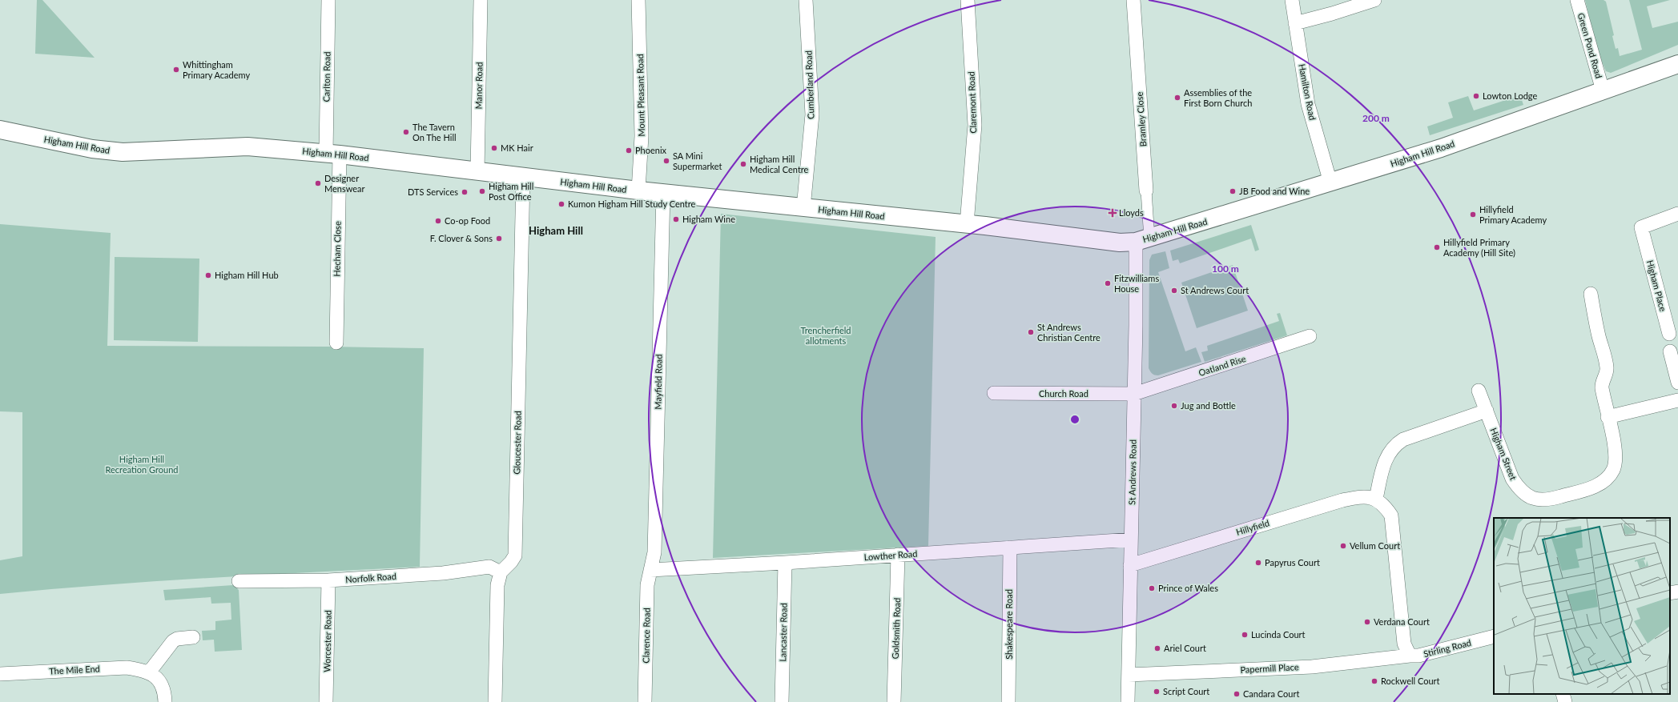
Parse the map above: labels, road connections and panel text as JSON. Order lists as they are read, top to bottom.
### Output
{
  "streets": {
    "street": [
      "Green Pond Road",
      "Carlton Road",
      "Cumberland Road",
      "Manor Road",
      "Hamilton Road",
      "Mount Pleasant Road",
      "Claremont Road",
      "Bramley Close",
      "Higham Hill Road",
      "Hecham Close",
      "Higham Place",
      "Oatland Rise",
      "Mayfield Road",
      "Church Road",
      "Gloucester Road",
      "Higham Street",
      "St Andrews Road",
      "Hillyfield",
      "Lowther Road",
      "Norfolk Road",
      "Shakespeare Road",
      "Goldsmith Road",
      "Lancaster Road",
      "Clarence Road",
      "Worcester Road",
      "Stirling Road",
      "Papermill Place",
      "The Mile End"
    ]
  },
  "crossings": [
    ["Green Pond Road", "Higham Hill Road"],
    ["Carlton Road", "Higham Hill Road"],
    ["Carlton Road", "Hecham Close"],
    ["Cumberland Road", "Higham Hill Road"],
    ["Manor Road", "Higham Hill Road"],
    ["Hamilton Road", "Higham Hill Road"],
    ["Mount Pleasant Road", "Higham Hill Road"],
    ["Claremont Road", "Higham Hill Road"],
    ["Bramley Close", "Higham Hill Road"],
    ["Bramley Close", "St Andrews Road"],
    ["Higham Hill Road", "Hecham Close"],
    ["Higham Hill Road", "Mayfield Road"],
    ["Higham Hill Road", "Gloucester Road"],
    ["Higham Hill Road", "St Andrews Road"],
    ["Oatland Rise", "Church Road"],
    ["Oatland Rise", "St Andrews Road"],
    ["Mayfield Road", "Lowther Road"],
    ["Mayfield Road", "Clarence Road"],
    ["Church Road", "St Andrews Road"],
    ["Gloucester Road", "Norfolk Road"],
    ["St Andrews Road", "Hillyfield"],
    ["St Andrews Road", "Lowther Road"],
    ["St Andrews Road", "Papermill Place"],
    ["Lowther Road", "Shakespeare Road"],
    ["Lowther Road", "Goldsmith Road"],
    ["Lowther Road", "Lancaster Road"],
    ["Lowther Road", "Clarence Road"],
    ["Norfolk Road", "Worcester Road"],
    ["Stirling Road", "Papermill Place"]
  ],
  "districts": ["Higham Hill"],
  "parks": ["Trencherfield allotments", "Higham Hill Recreation Ground"],
  "places": {
    "other": [
      "Whittingham Primary Academy",
      "Lowton Lodge",
      "Assemblies of the First Born Church",
      "The Tavern On The Hill",
      "MK Hair",
      "Phoenix",
      "SA Mini Supermarket",
      "Higham Hill Medical Centre",
      "Designer Menswear",
      "Higham Hill Post Office",
      "JB Food and Wine",
      "DTS Services",
      "Kumon Higham Hill Study Centre",
      "Hillyfield Primary Academy",
      "Higham Wine",
      "Co-op Food",
      "F. Clover & Sons",
      "Hillyfield Primary Academy (Hill Site)",
      "Higham Hill Hub",
      "Fitzwilliams House",
      "St Andrews Court",
      "St Andrews Christian Centre",
      "Jug and Bottle",
      "Vellum Court",
      "Papyrus Court",
      "Prince of Wales",
      "Verdana Court",
      "Lucinda Court",
      "Ariel Court",
      "Rockwell Court",
      "Script Court",
      "Candara Court"
    ],
    "health": ["Lloyds"]
  },
  "rings": ["200 m", "100 m"]
}
